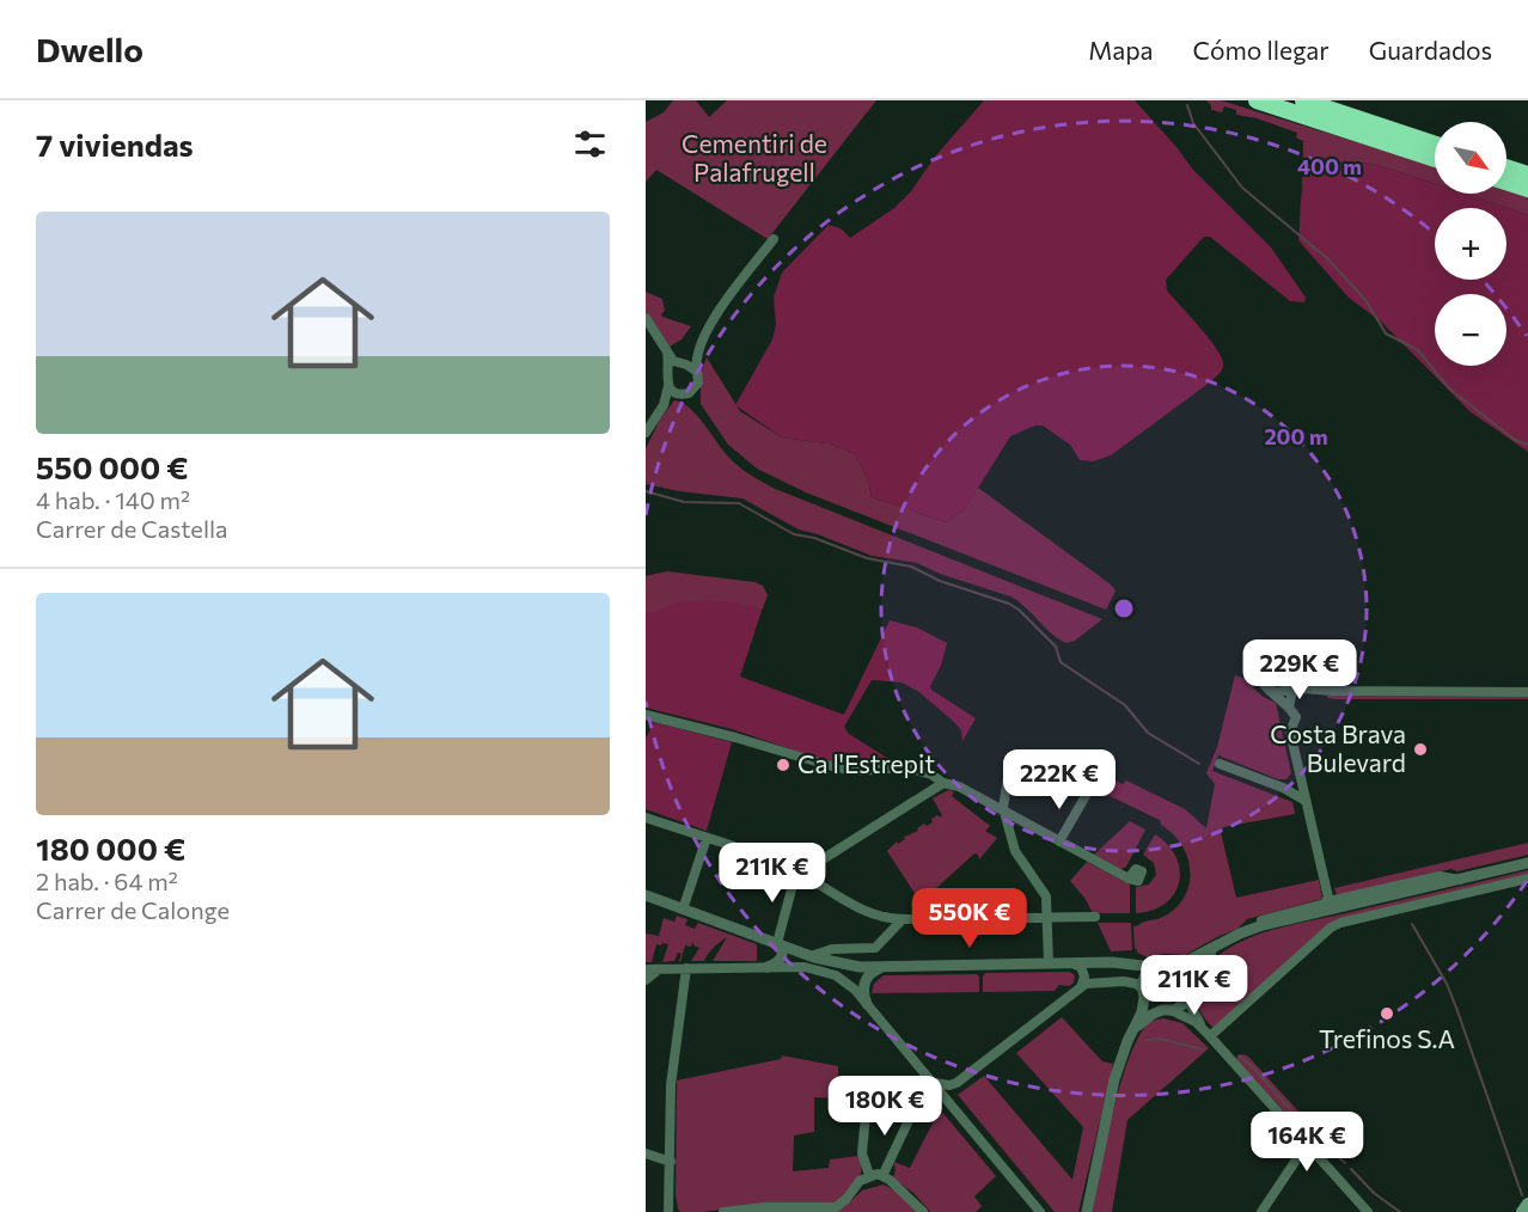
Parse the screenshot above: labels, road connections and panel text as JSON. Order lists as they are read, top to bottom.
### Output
{
  "parks": ["Cementiri de Palafrugell"],
  "places": ["Costa Brava Bulevard", "Ca l'Estrepit", "Trefinos S.A"],
  "north": "bottom right",
  "page": {
    "header": "Dwello",
    "nav": ["Mapa", "Cómo llegar", "Guardados"],
    "heading": "7 viviendas",
    "map_buttons": ["+", "−"],
    "list": [
      {
        "name": "550 000 €",
        "note": "4 hab. · 140 m² · Carrer de Castella"
      },
      {
        "name": "180 000 €",
        "note": "2 hab. · 64 m² · Carrer de Calonge"
      }
    ],
    "price": [
      "229K €",
      "222K €",
      "211K €",
      "550K €",
      "211K €",
      "180K €",
      "164K €"
    ]
  },
  "rings": ["400 m", "200 m"]
}
